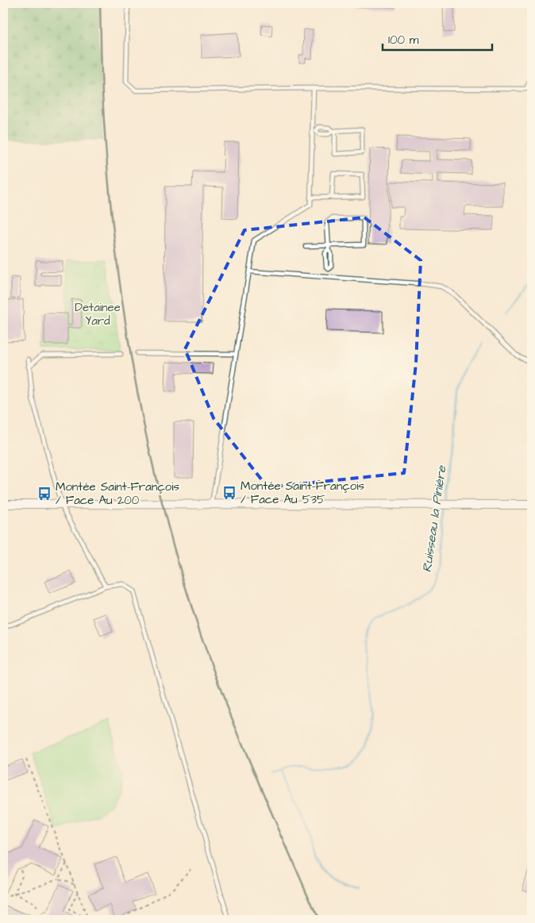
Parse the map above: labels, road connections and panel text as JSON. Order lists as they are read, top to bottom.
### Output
{
  "water": ["Ruisseau la Pinière"],
  "parks": ["Detainee Yard"],
  "places": {
    "bus stop": ["Montée Saint-François / Face Au 535", "Montée Saint-François / Face Au 200"]
  },
  "scale_bar": "100 m"
}
